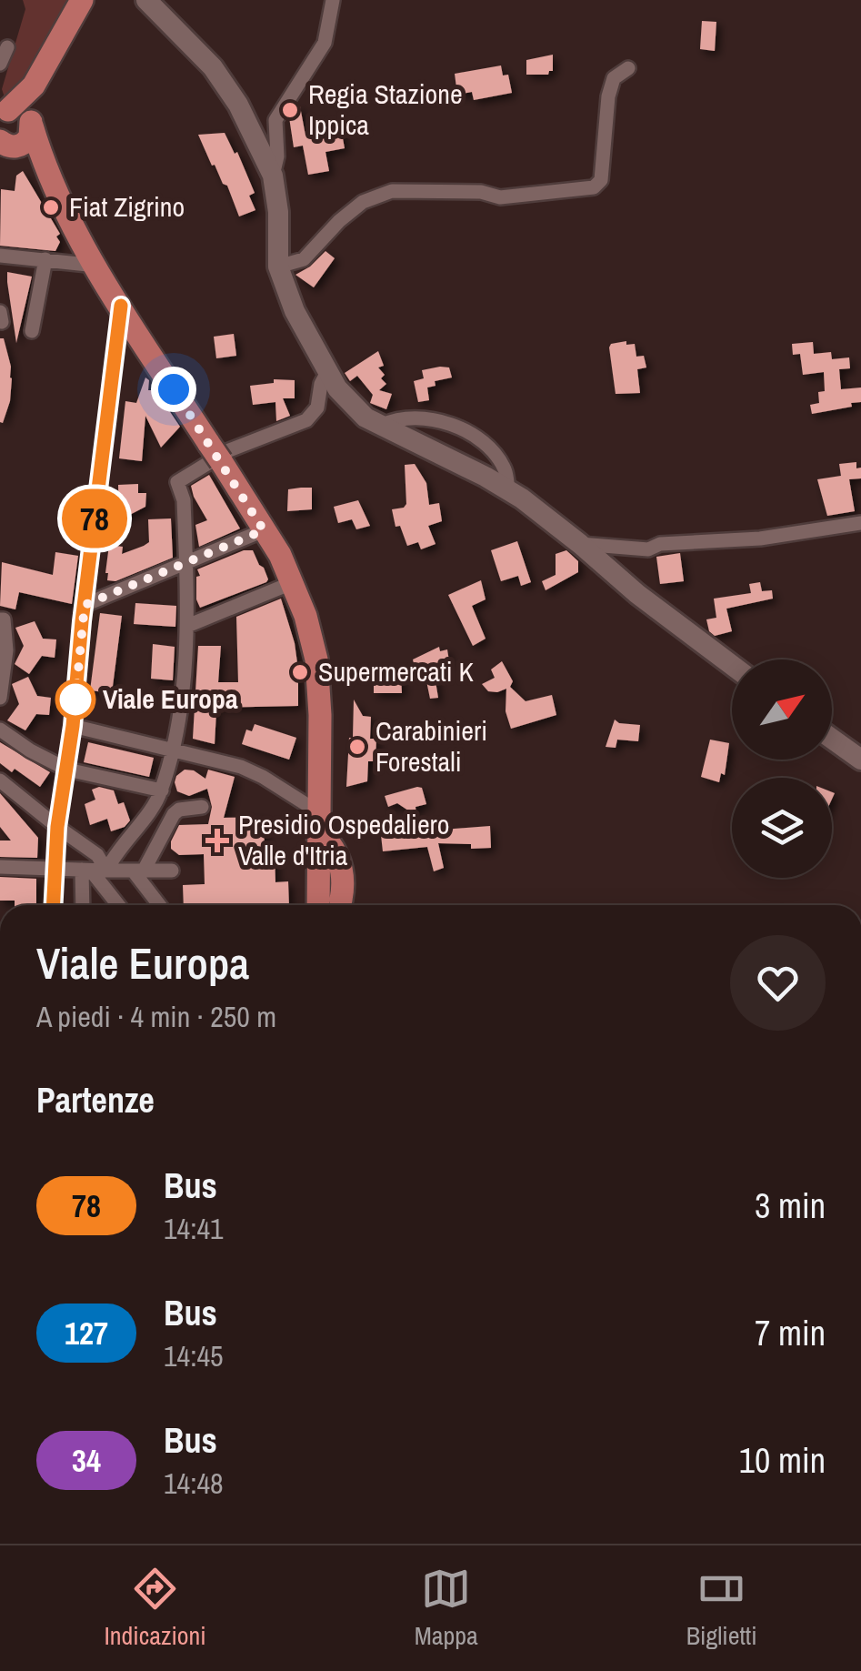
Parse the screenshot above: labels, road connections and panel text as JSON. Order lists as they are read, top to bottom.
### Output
{
  "places": {
    "other": [
      "Regia Stazione Ippica",
      "Fiat Zigrino",
      "Supermercati K",
      "Viale Europa",
      "Carabinieri Forestali"
    ],
    "health": ["Presidio Ospedaliero Valle d'Itria"]
  },
  "lines": ["bus line 78"],
  "north": "top right",
  "page": {
    "on_map": "78",
    "heading": [
      ["Viale Europa", "A piedi · 4 min · 250 m"],
      "Partenze"
    ],
    "list": [
      {
        "mark": "78",
        "name": "Bus",
        "note": "14:41",
        "value": "3 min"
      },
      {
        "mark": "127",
        "name": "Bus",
        "note": "14:45",
        "value": "7 min"
      },
      {
        "mark": "34",
        "name": "Bus",
        "note": "14:48",
        "value": "10 min"
      }
    ],
    "tabs": ["Indicazioni", "Mappa", "Biglietti"]
  }
}
